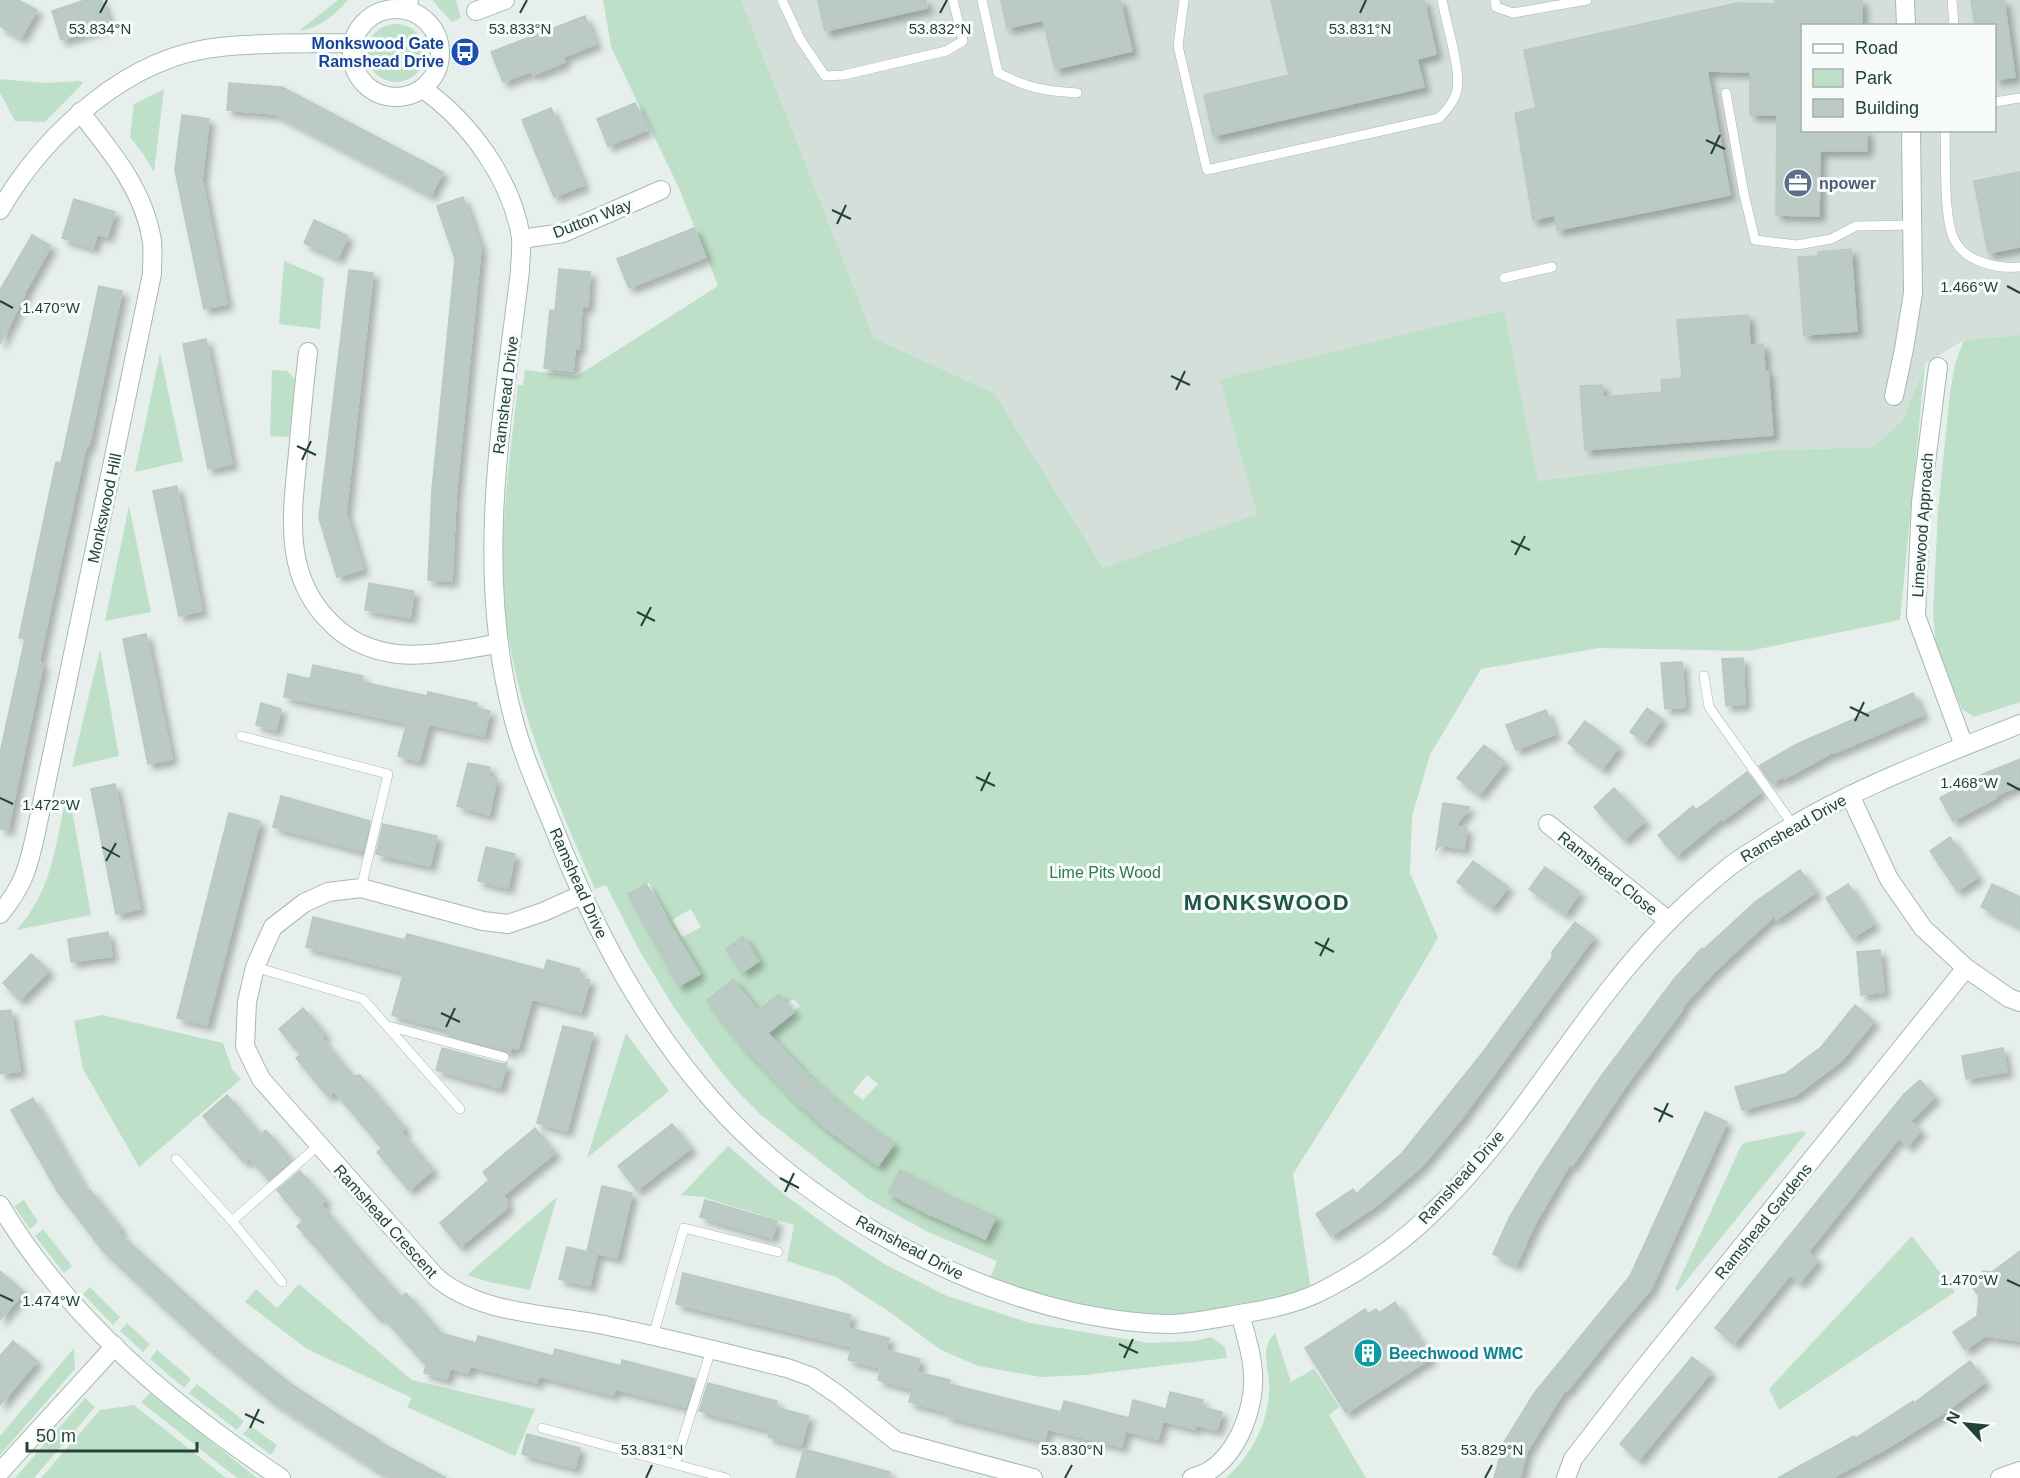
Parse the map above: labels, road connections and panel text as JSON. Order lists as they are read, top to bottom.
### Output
{
  "streets": {
    "street": [
      "Dutton Way",
      "Ramshead Drive",
      "Monkswood Hill",
      "Limewood Approach",
      "Ramshead Close",
      "Ramshead Crescent",
      "Ramshead Gardens"
    ]
  },
  "crossings": [
    ["Dutton Way", "Ramshead Drive"],
    ["Ramshead Drive", "Limewood Approach"],
    ["Ramshead Drive", "Ramshead Close"],
    ["Ramshead Drive", "Ramshead Crescent"]
  ],
  "districts": ["MONKSWOOD"],
  "parks": ["Lime Pits Wood"],
  "places": {
    "bus stop": ["Monkswood Gate Ramshead Drive"],
    "office": ["npower"],
    "building": ["Beechwood WMC"]
  },
  "legend": ["Road", "Park", "Building"],
  "scale_bar": "50 m",
  "north": "top left",
  "coordinates": [
    "53.834°N",
    "53.833°N",
    "53.832°N",
    "53.831°N",
    "1.466°W",
    "1.470°W",
    "1.468°W",
    "1.472°W",
    "1.474°W",
    "53.830°N",
    "53.829°N"
  ]
}
